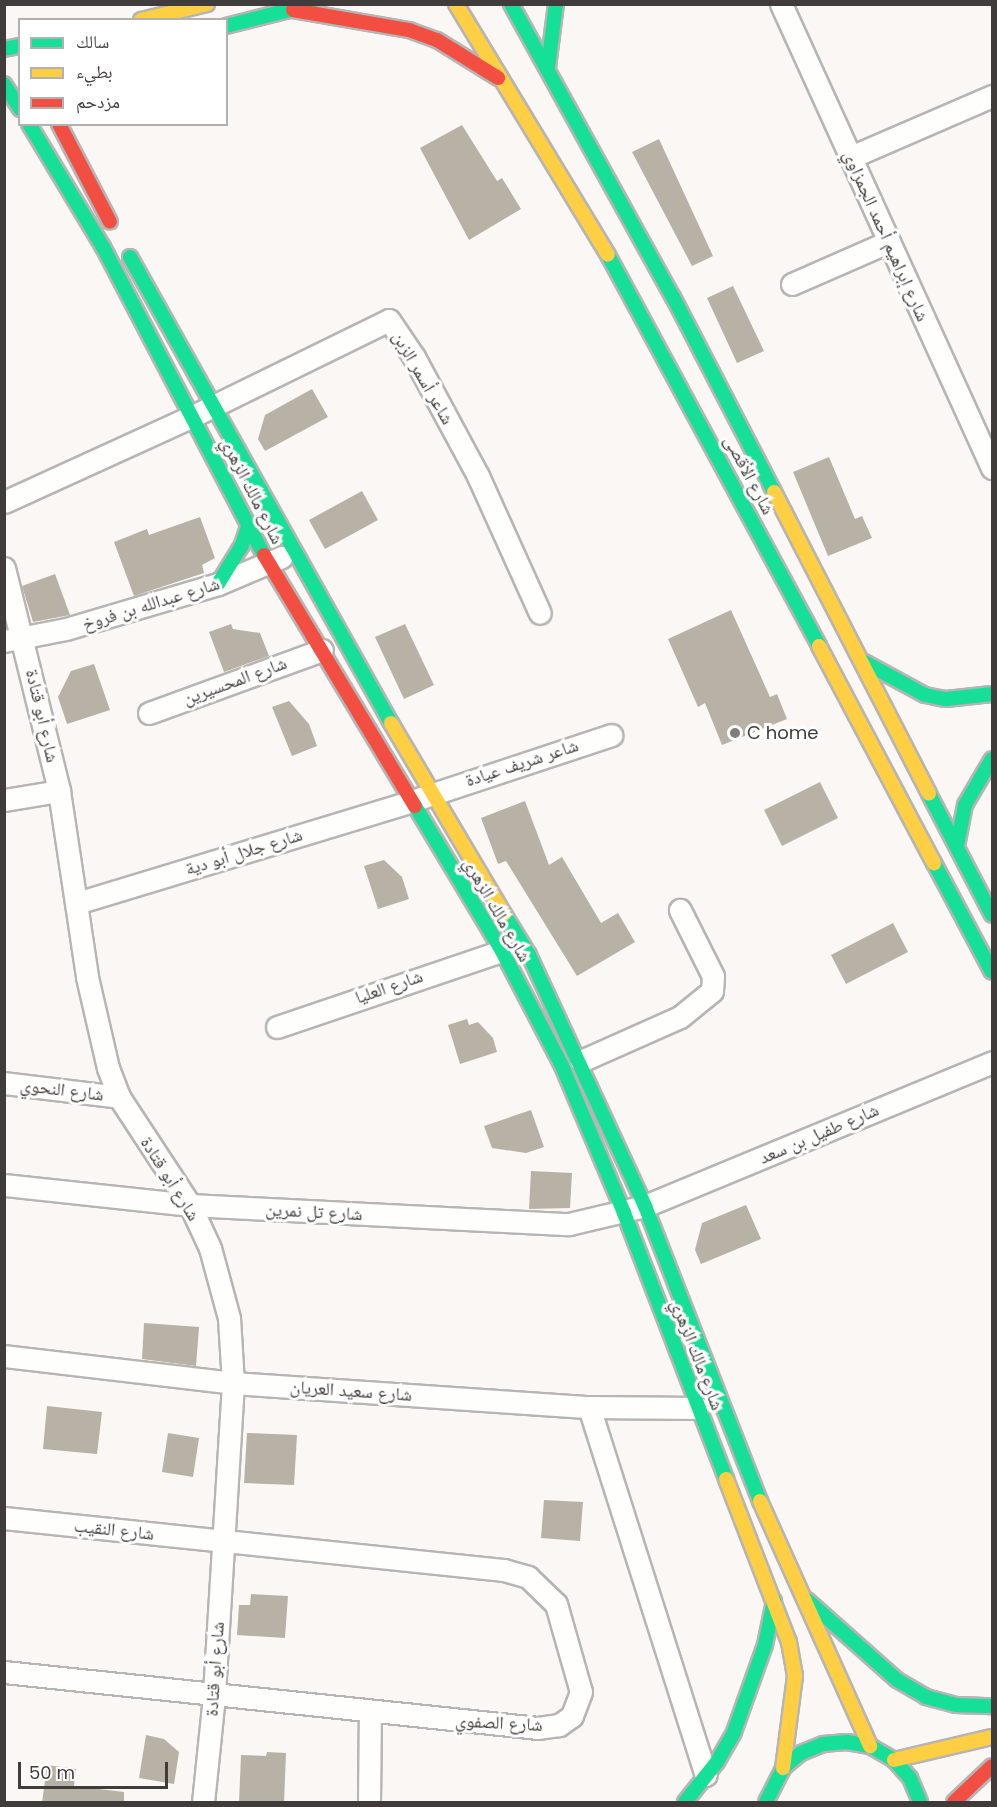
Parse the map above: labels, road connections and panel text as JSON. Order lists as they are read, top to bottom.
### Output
{
  "streets": {
    "street": [
      "شارع إبراهيم أحمد الجمزاوي",
      "شاعر أسمر الزبن",
      "شارع الأقصى",
      "شارع مالك الزهري",
      "شارع عبدالله بن فروخ",
      "شارع المحسيرين",
      "شارع أبو قتادة",
      "شاعر شريف عيادة",
      "شارع جلال أبو دية",
      "شارع العليا",
      "شارع النحوي",
      "شارع طفيل بن سعد",
      "شارع تل نمرين",
      "شارع سعيد العريان",
      "شارع النقيب",
      "شارع الصفوي"
    ]
  },
  "crossings": [
    ["شاعر أسمر الزبن", "شارع مالك الزهري"],
    ["شارع مالك الزهري", "شارع عبدالله بن فروخ"],
    ["شارع مالك الزهري", "شارع المحسيرين"],
    ["شارع مالك الزهري", "شاعر شريف عيادة"],
    ["شارع مالك الزهري", "شارع جلال أبو دية"],
    ["شارع مالك الزهري", "شارع العليا"],
    ["شارع مالك الزهري", "شارع طفيل بن سعد"],
    ["شارع مالك الزهري", "شارع تل نمرين"],
    ["شارع مالك الزهري", "شارع سعيد العريان"],
    ["شارع عبدالله بن فروخ", "شارع أبو قتادة"],
    ["شارع أبو قتادة", "شارع جلال أبو دية"],
    ["شارع أبو قتادة", "شارع النحوي"],
    ["شارع أبو قتادة", "شارع تل نمرين"],
    ["شارع أبو قتادة", "شارع سعيد العريان"],
    ["شارع أبو قتادة", "شارع النقيب"],
    ["شارع أبو قتادة", "شارع الصفوي"],
    ["شاعر شريف عيادة", "شارع جلال أبو دية"],
    ["شارع طفيل بن سعد", "شارع تل نمرين"],
    ["شارع النقيب", "شارع الصفوي"]
  ],
  "places": ["C home"],
  "legend": ["سالك", "بطيء", "مزدحم"],
  "scale_bar": "50 m"
}
